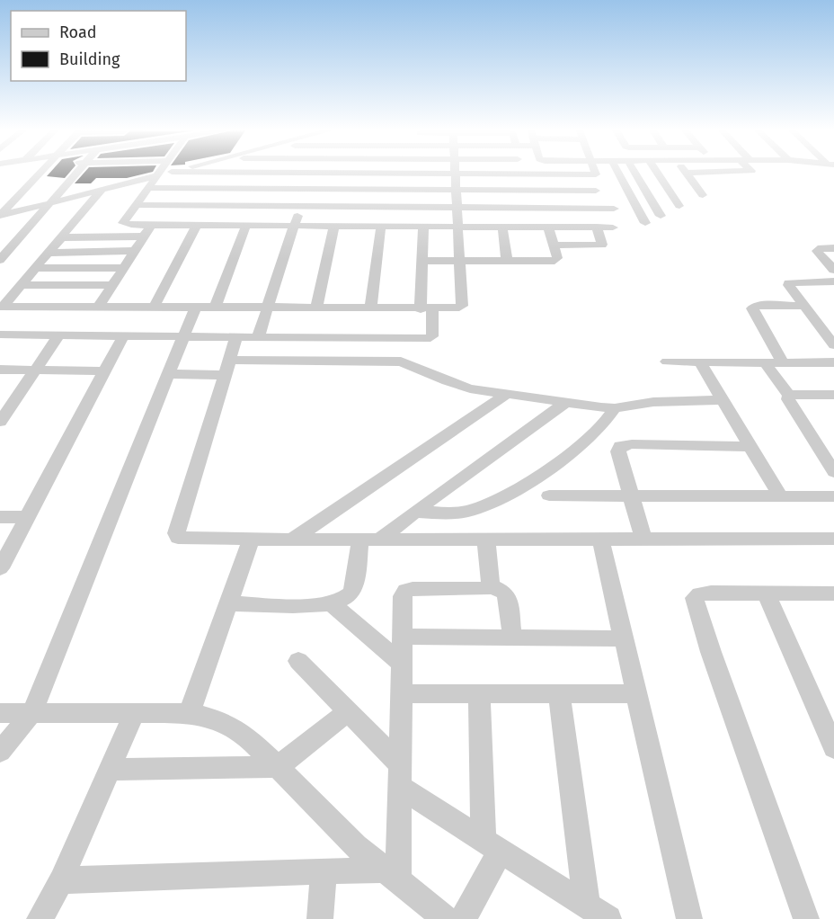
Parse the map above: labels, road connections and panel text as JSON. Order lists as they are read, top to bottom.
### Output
{
  "legend": ["Road", "Building"]
}
